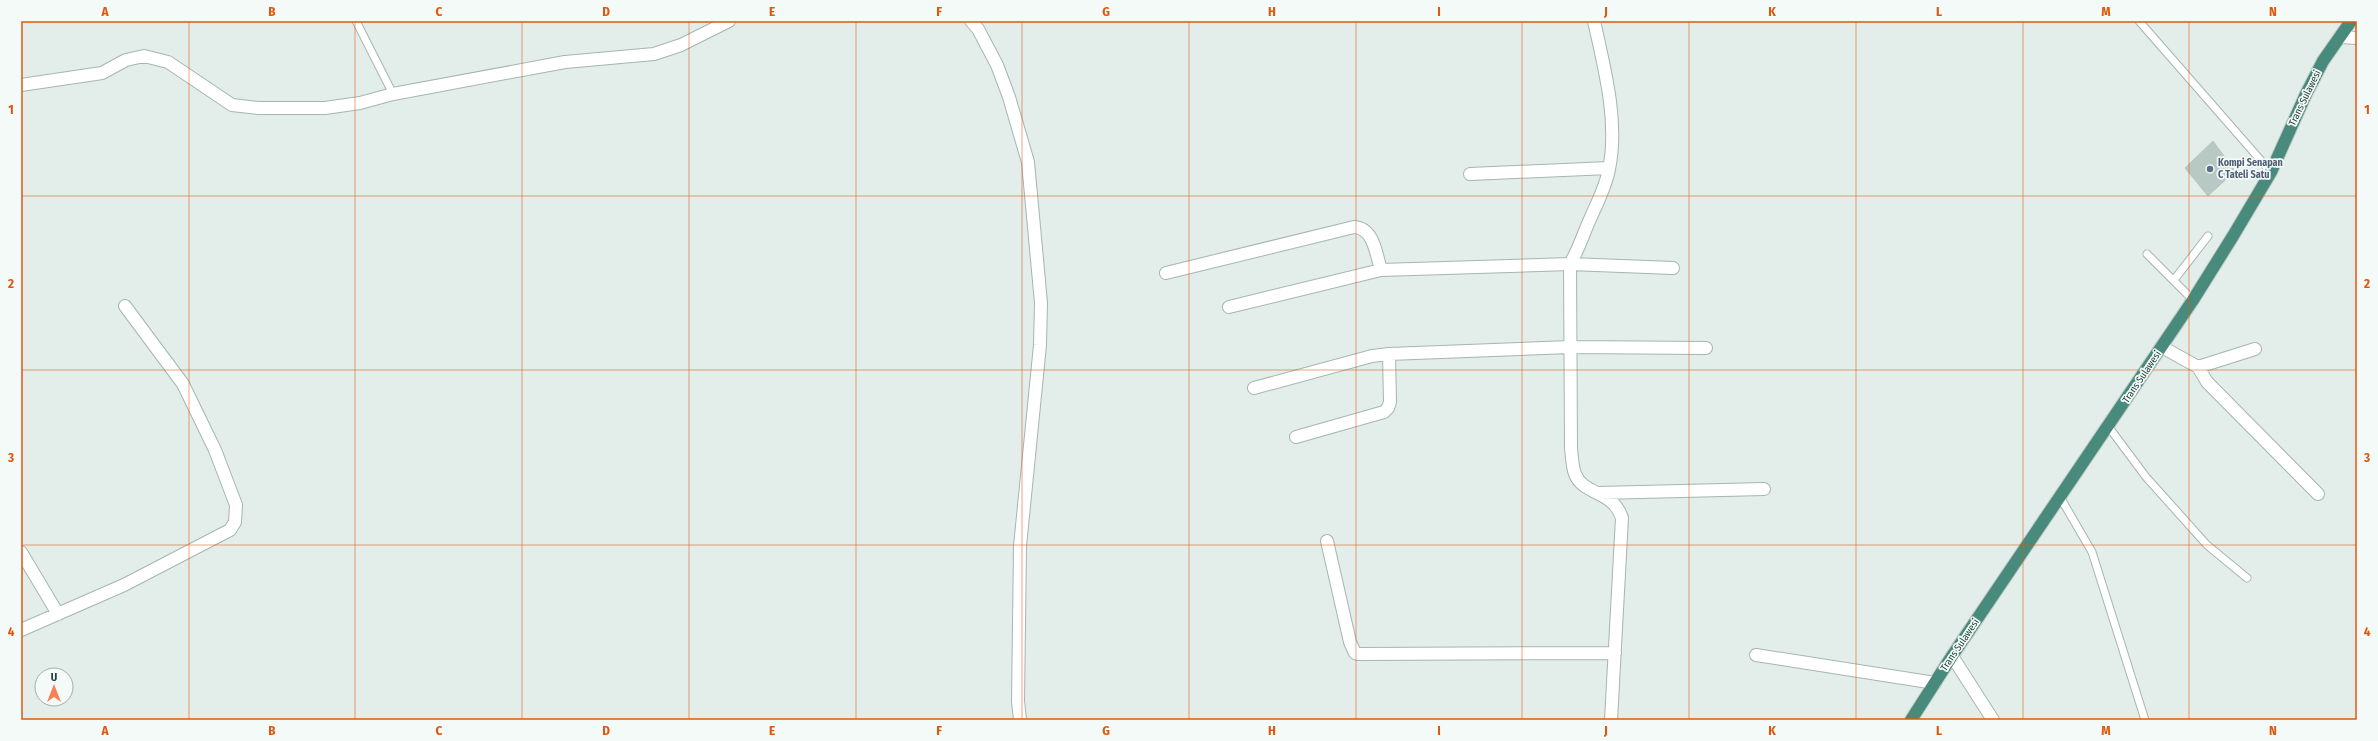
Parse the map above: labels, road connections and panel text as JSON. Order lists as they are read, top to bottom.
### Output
{
  "streets": {
    "highway": ["Trans Sulawesi"]
  },
  "places": ["Kompi Senapan C Tateli Satu"],
  "north": "top",
  "grid": {
    "columns": [
      "A",
      "B",
      "C",
      "D",
      "E",
      "F",
      "G",
      "H",
      "I",
      "J",
      "K",
      "L",
      "M",
      "N"
    ],
    "rows": [
      "1",
      "2",
      "3",
      "4"
    ]
  }
}
